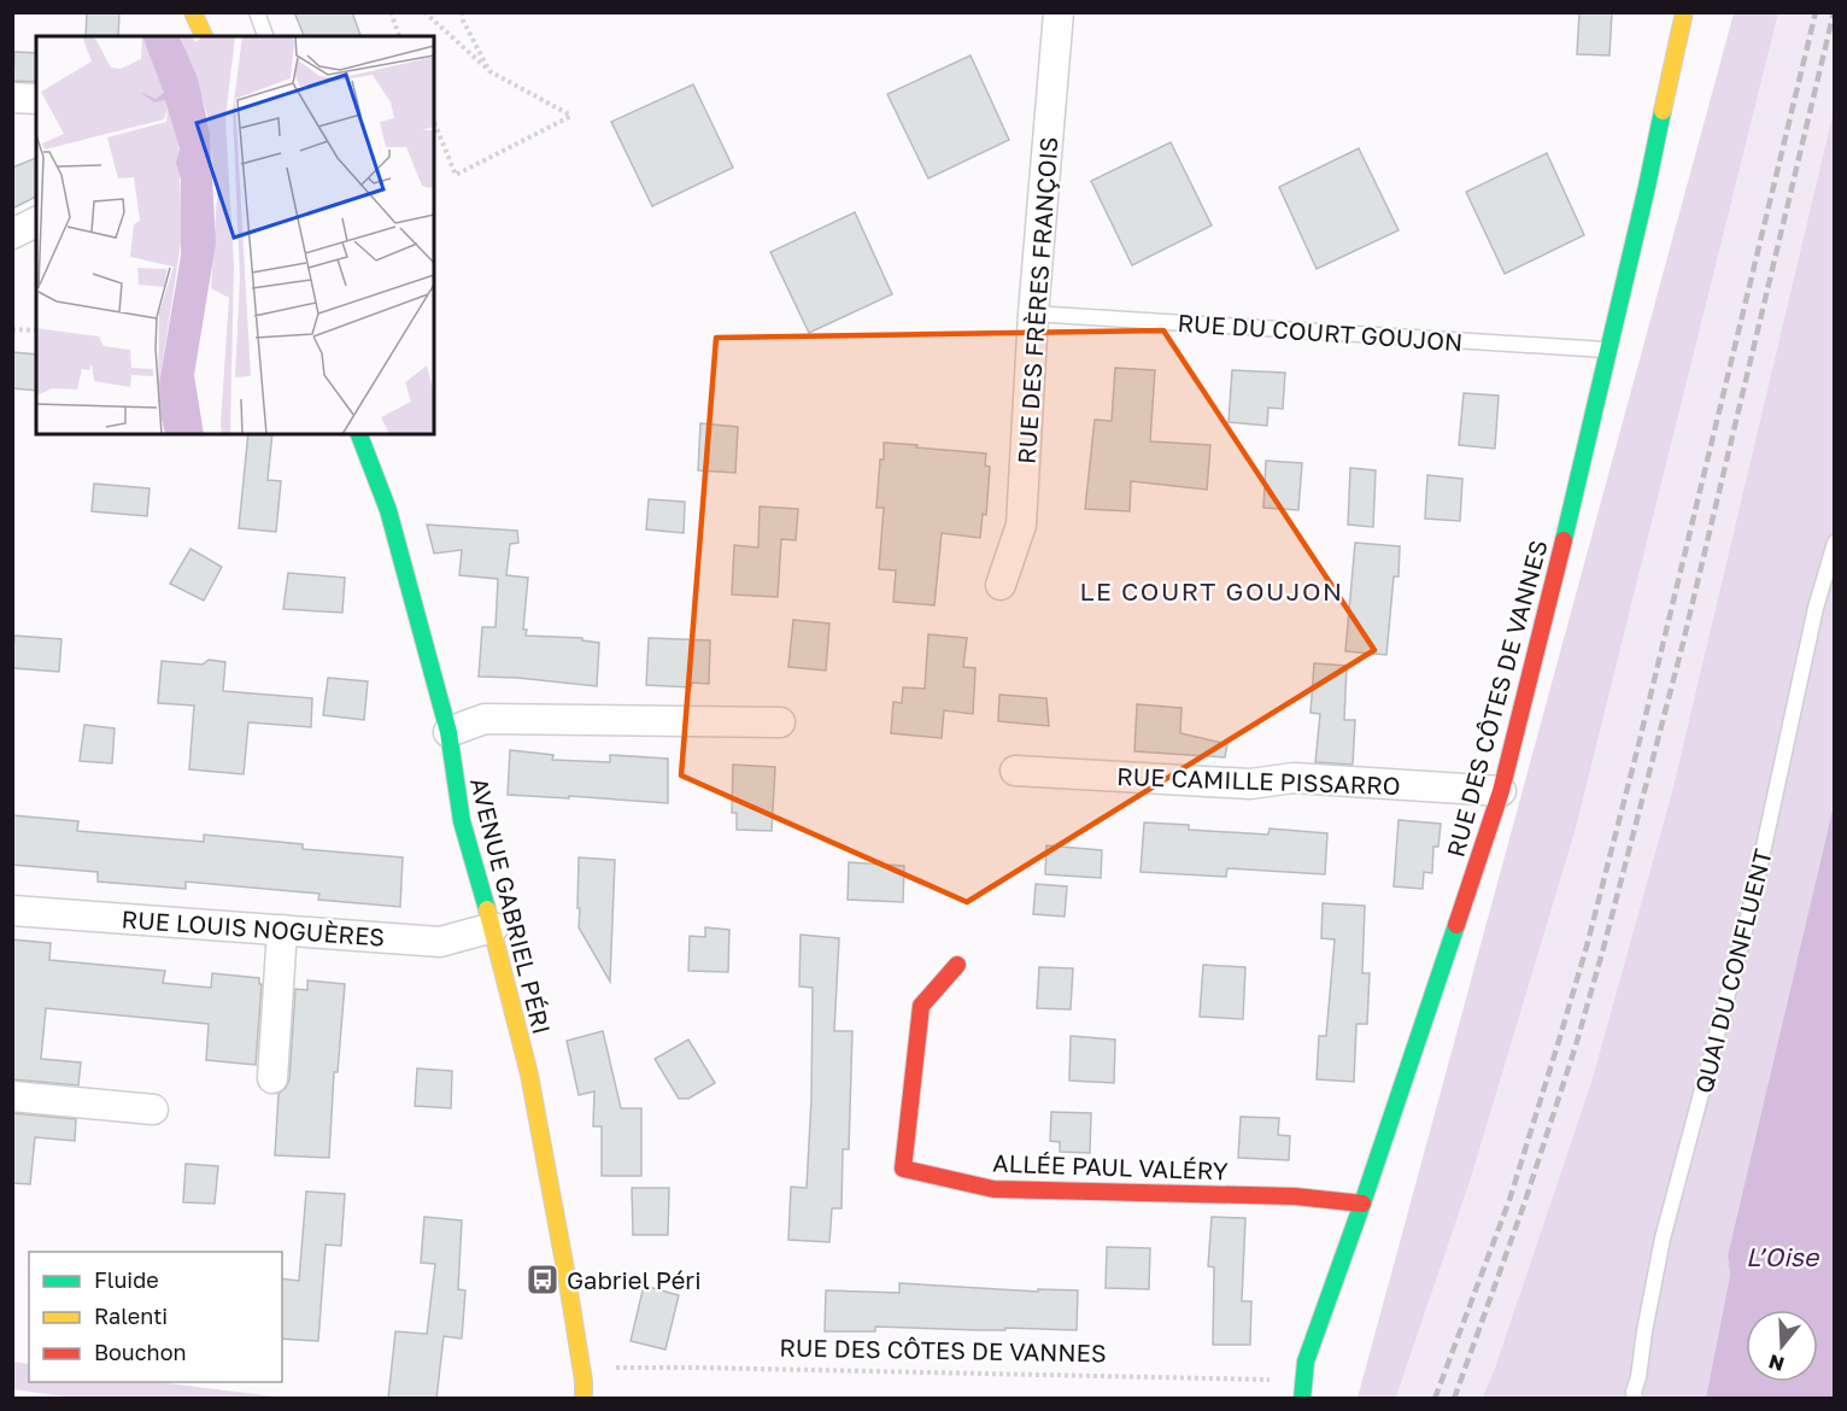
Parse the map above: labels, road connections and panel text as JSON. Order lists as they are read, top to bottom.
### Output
{
  "streets": {
    "street": [
      "RUE DES FRÈRES FRANÇOIS",
      "RUE DES CÔTES DE VANNES",
      "RUE CAMILLE PISSARRO",
      "AVENUE GABRIEL PÉRI",
      "RUE LOUIS NOGUÈRES",
      "ALLÉE PAUL VALÉRY"
    ],
    "lane": ["RUE DU COURT GOUJON", "QUAI DU CONFLUENT"]
  },
  "crossings": [
    ["RUE DES FRÈRES FRANÇOIS", "RUE DU COURT GOUJON"],
    ["RUE DU COURT GOUJON", "RUE DES CÔTES DE VANNES"],
    ["RUE DES CÔTES DE VANNES", "RUE CAMILLE PISSARRO"],
    ["RUE DES CÔTES DE VANNES", "AVENUE GABRIEL PÉRI"],
    ["RUE DES CÔTES DE VANNES", "ALLÉE PAUL VALÉRY"],
    ["AVENUE GABRIEL PÉRI", "RUE LOUIS NOGUÈRES"]
  ],
  "districts": ["LE COURT GOUJON"],
  "water": ["L’Oise"],
  "places": {
    "bus stop": ["Gabriel Péri"]
  },
  "legend": ["Fluide", "Ralenti", "Bouchon"],
  "north": "bottom"
}
